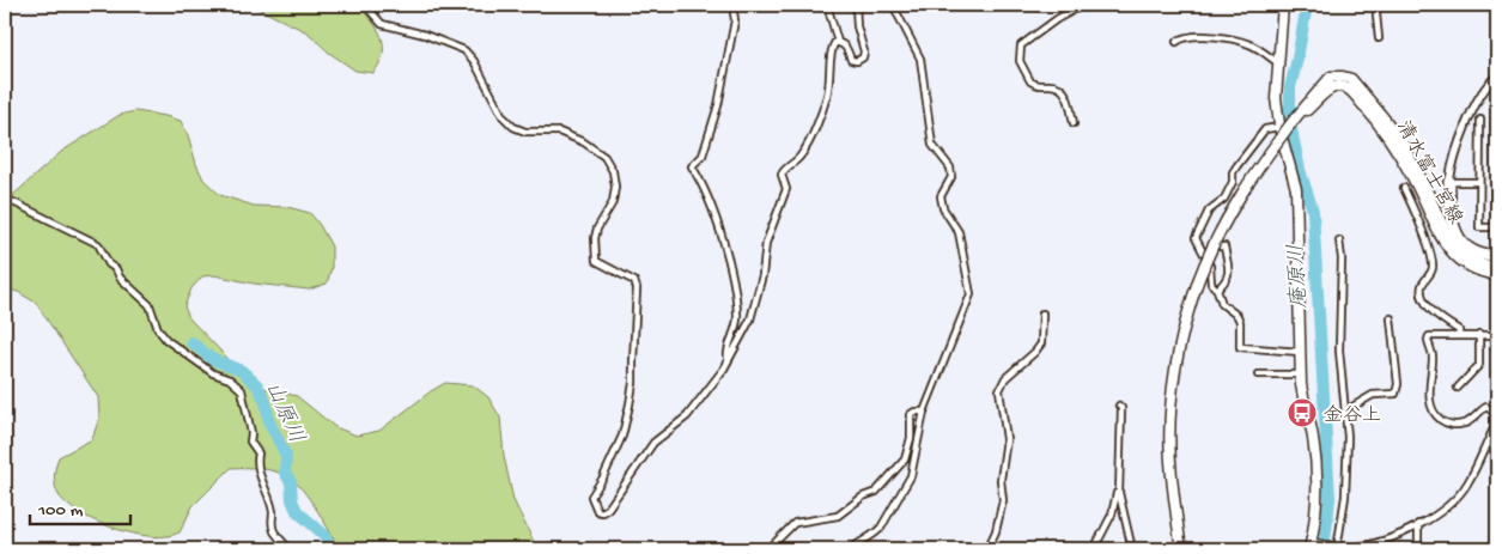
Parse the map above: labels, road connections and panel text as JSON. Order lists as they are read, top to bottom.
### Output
{
  "streets": {
    "main road": ["清水富士宮線"]
  },
  "water": ["庵原川", "山原川"],
  "places": {
    "bus stop": ["金谷上"]
  },
  "scale_bar": "100 m"
}
